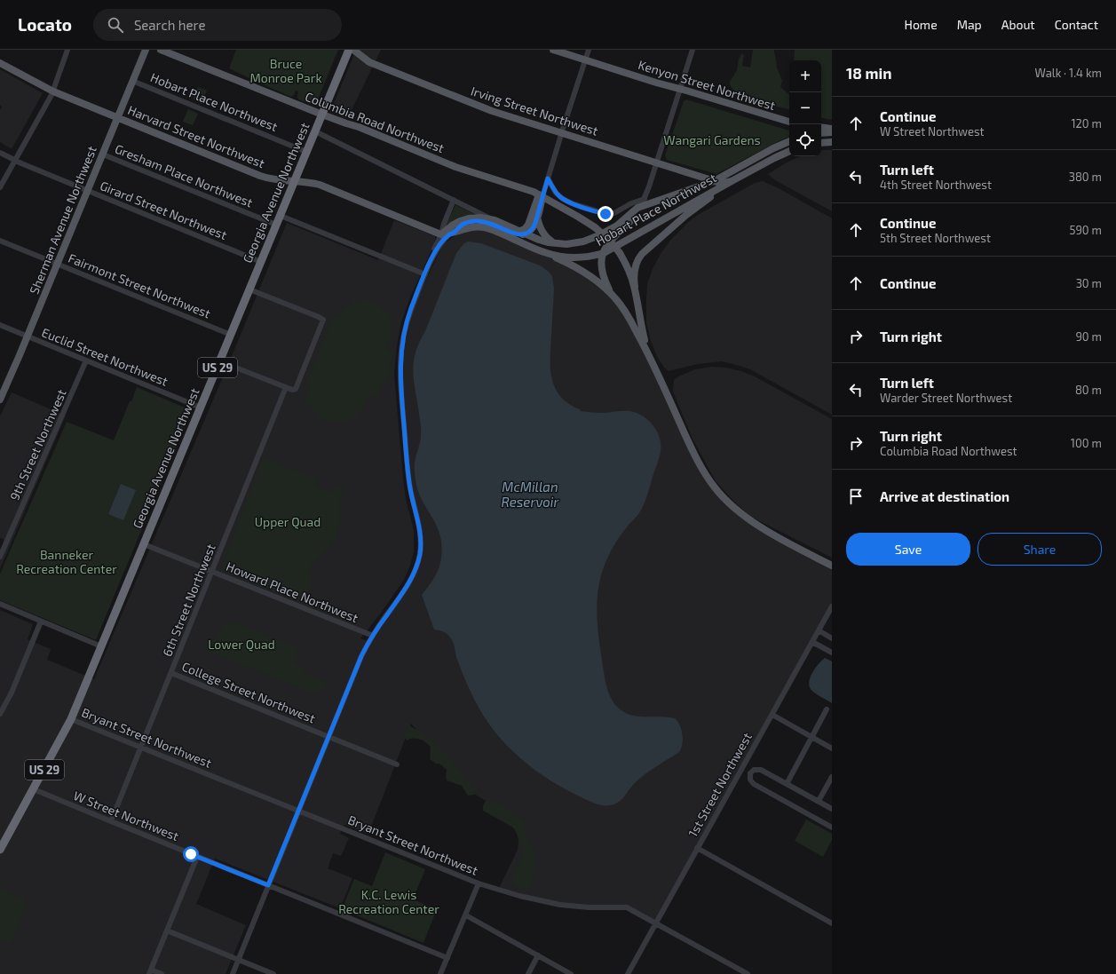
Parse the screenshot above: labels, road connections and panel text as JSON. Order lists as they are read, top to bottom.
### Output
{
  "streets": {
    "highway": ["Georgia Avenue Northwest", "US 29"],
    "main road": [
      "Kenyon Street Northwest",
      "Hobart Place Northwest",
      "Irving Street Northwest",
      "Columbia Road Northwest",
      "Harvard Street Northwest",
      "Sherman Avenue Northwest"
    ],
    "street": [
      "Gresham Place Northwest",
      "Girard Street Northwest",
      "Fairmont Street Northwest",
      "Euclid Street Northwest",
      "9th Street Northwest",
      "Howard Place Northwest",
      "6th Street Northwest",
      "College Street Northwest",
      "Bryant Street Northwest",
      "1st Street Northwest",
      "W Street Northwest"
    ]
  },
  "crossings": [
    ["Hobart Place Northwest", "Irving Street Northwest"],
    ["Hobart Place Northwest", "Harvard Street Northwest"],
    ["Hobart Place Northwest", "Georgia Avenue Northwest"],
    ["Hobart Place Northwest", "Sherman Avenue Northwest"],
    ["Columbia Road Northwest", "Georgia Avenue Northwest"],
    ["Harvard Street Northwest", "Georgia Avenue Northwest"],
    ["Harvard Street Northwest", "Sherman Avenue Northwest"],
    ["Gresham Place Northwest", "Georgia Avenue Northwest"],
    ["Gresham Place Northwest", "Sherman Avenue Northwest"],
    ["Georgia Avenue Northwest", "Girard Street Northwest"],
    ["Georgia Avenue Northwest", "Fairmont Street Northwest"],
    ["Georgia Avenue Northwest", "Euclid Street Northwest"],
    ["Georgia Avenue Northwest", "Howard Place Northwest"],
    ["Georgia Avenue Northwest", "Bryant Street Northwest"],
    ["Georgia Avenue Northwest", "W Street Northwest"],
    ["Girard Street Northwest", "Sherman Avenue Northwest"],
    ["Sherman Avenue Northwest", "Fairmont Street Northwest"],
    ["Sherman Avenue Northwest", "Euclid Street Northwest"],
    ["Euclid Street Northwest", "9th Street Northwest"],
    ["Howard Place Northwest", "6th Street Northwest"],
    ["6th Street Northwest", "College Street Northwest"],
    ["6th Street Northwest", "Bryant Street Northwest"],
    ["6th Street Northwest", "W Street Northwest"],
    ["Bryant Street Northwest", "1st Street Northwest"]
  ],
  "water": ["McMillan Reservoir"],
  "parks": [
    "Bruce Monroe Park",
    "Wangari Gardens",
    "Upper Quad",
    "Banneker Recreation Center",
    "Lower Quad",
    "K.C. Lewis Recreation Center"
  ],
  "page": {
    "header": "Locato",
    "search": "Search here",
    "nav": [
      "Home",
      "Map",
      "About",
      "Contact"
    ],
    "heading": ["18 min", "Walk · 1.4 km"],
    "map_buttons": ["+", "−"],
    "list": [
      ["Continue", "W Street Northwest", "120 m"],
      ["Turn left", "4th Street Northwest", "380 m"],
      ["Continue", "5th Street Northwest", "590 m"],
      ["Continue", "30 m"],
      ["Turn right", "90 m"],
      ["Turn left", "Warder Street Northwest", "80 m"],
      ["Turn right", "Columbia Road Northwest", "100 m"],
      "Arrive at destination"
    ],
    "buttons": ["Save", "Share"]
  }
}
